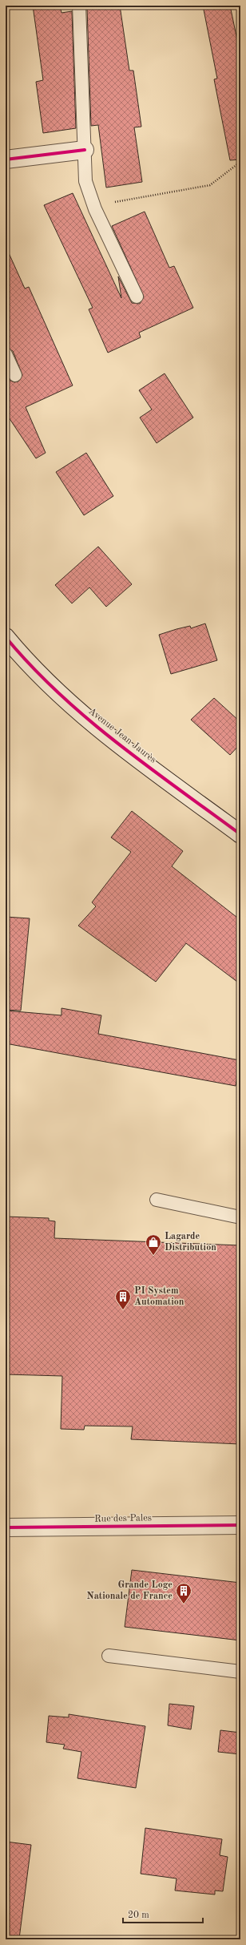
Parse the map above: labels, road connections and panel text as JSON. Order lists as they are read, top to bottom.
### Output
{
  "streets": {
    "street": ["Avenue Jean Jaurès", "Rue des Pales"]
  },
  "places": {
    "shop": ["Lagarde Distribution"],
    "building": ["PI System Automation", "Grande Loge Nationale de France"]
  },
  "scale_bar": "20 m"
}
